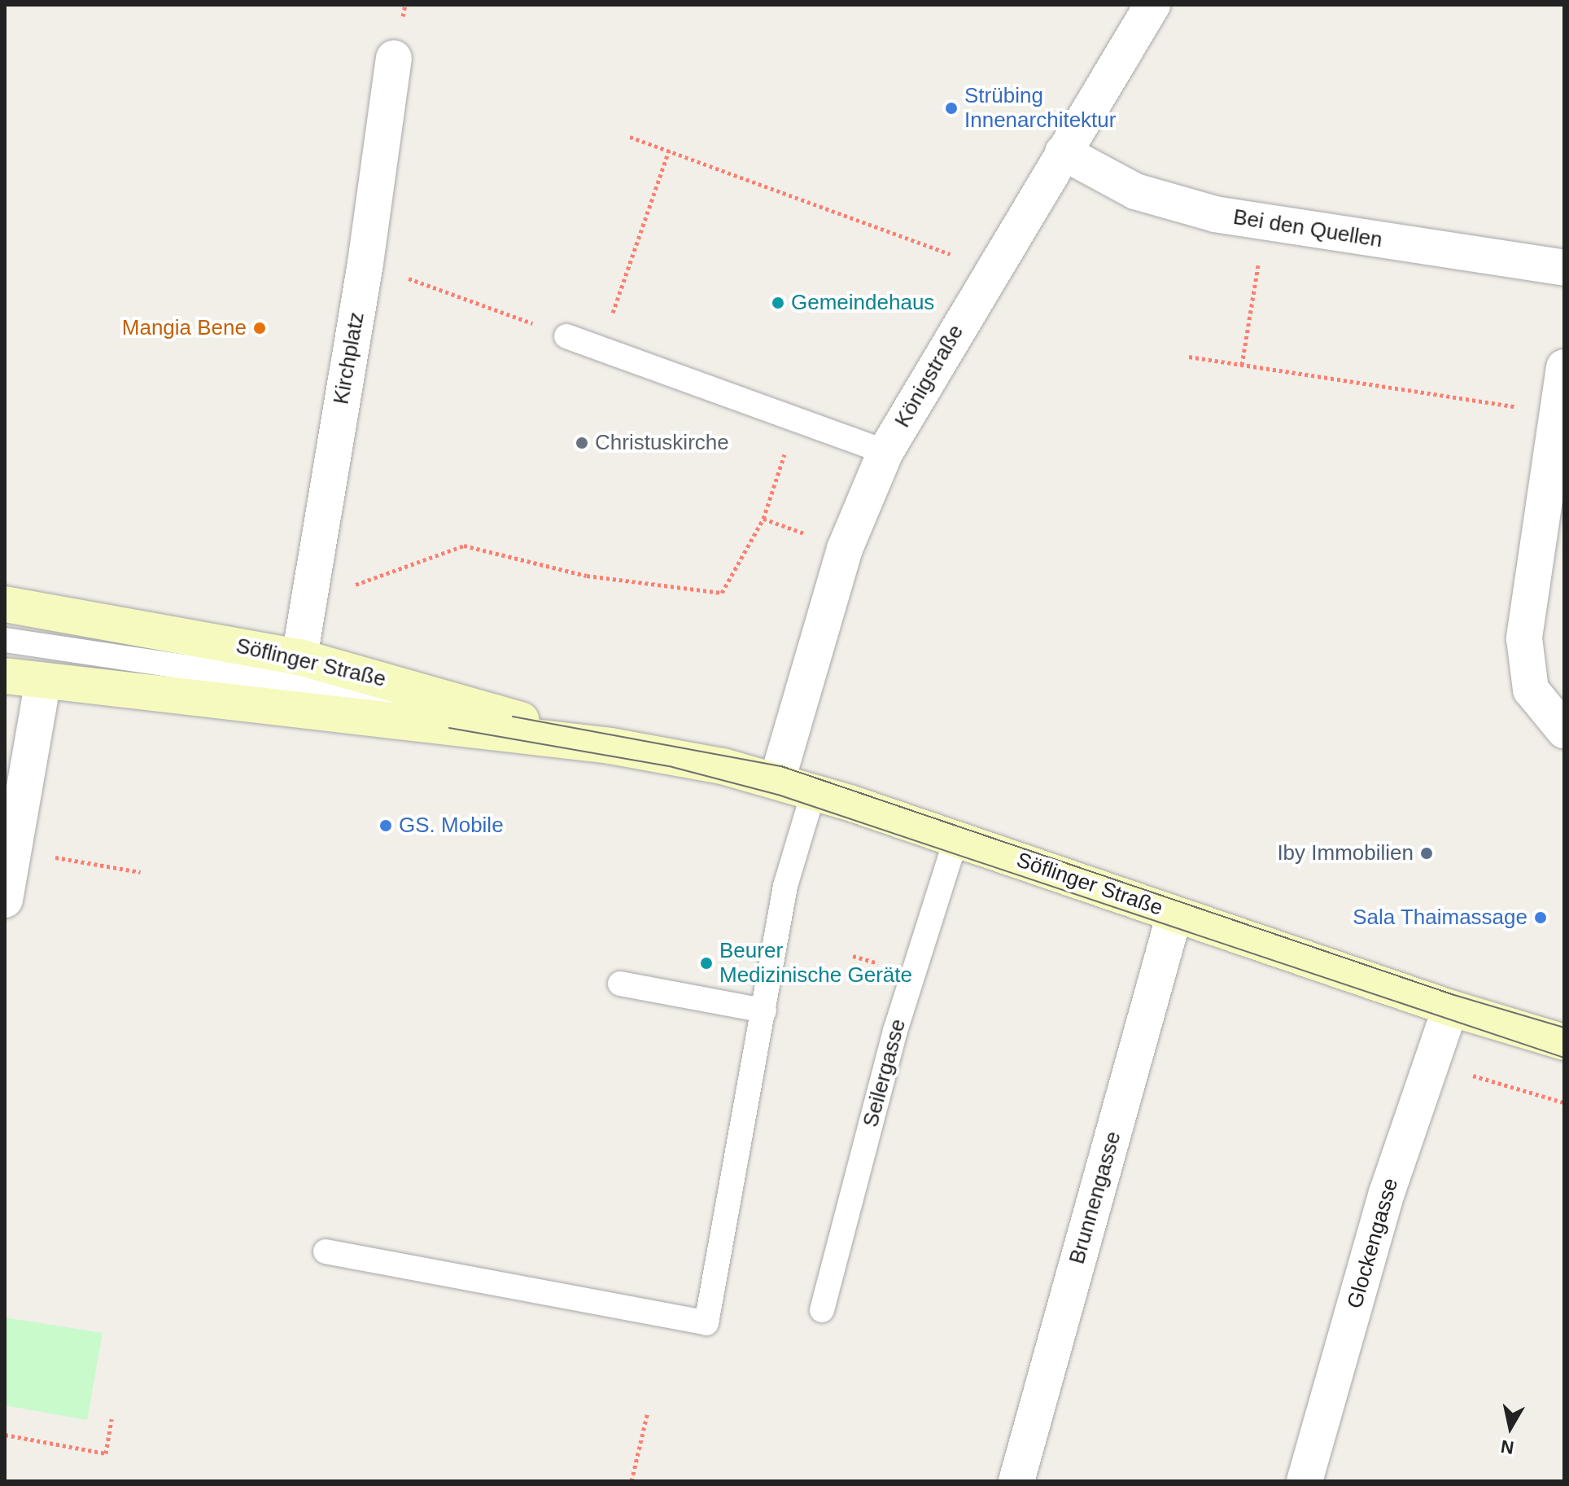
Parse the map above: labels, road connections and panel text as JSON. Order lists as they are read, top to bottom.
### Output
{
  "streets": {
    "street": [
      "Bei den Quellen",
      "Kirchplatz",
      "Königstraße",
      "Söflinger Straße",
      "Brunnengasse",
      "Glockengasse"
    ],
    "lane": ["Seilergasse"]
  },
  "crossings": [
    ["Bei den Quellen", "Königstraße"],
    ["Kirchplatz", "Söflinger Straße"],
    ["Königstraße", "Söflinger Straße"],
    ["Söflinger Straße", "Seilergasse"],
    ["Söflinger Straße", "Brunnengasse"],
    ["Söflinger Straße", "Glockengasse"]
  ],
  "places": [
    "Strübing Innenarchitektur",
    "Gemeindehaus",
    "Mangia Bene",
    "Christuskirche",
    "GS. Mobile",
    "Iby Immobilien",
    "Sala Thaimassage",
    "Beurer Medizinische Geräte"
  ],
  "north": "bottom"
}
